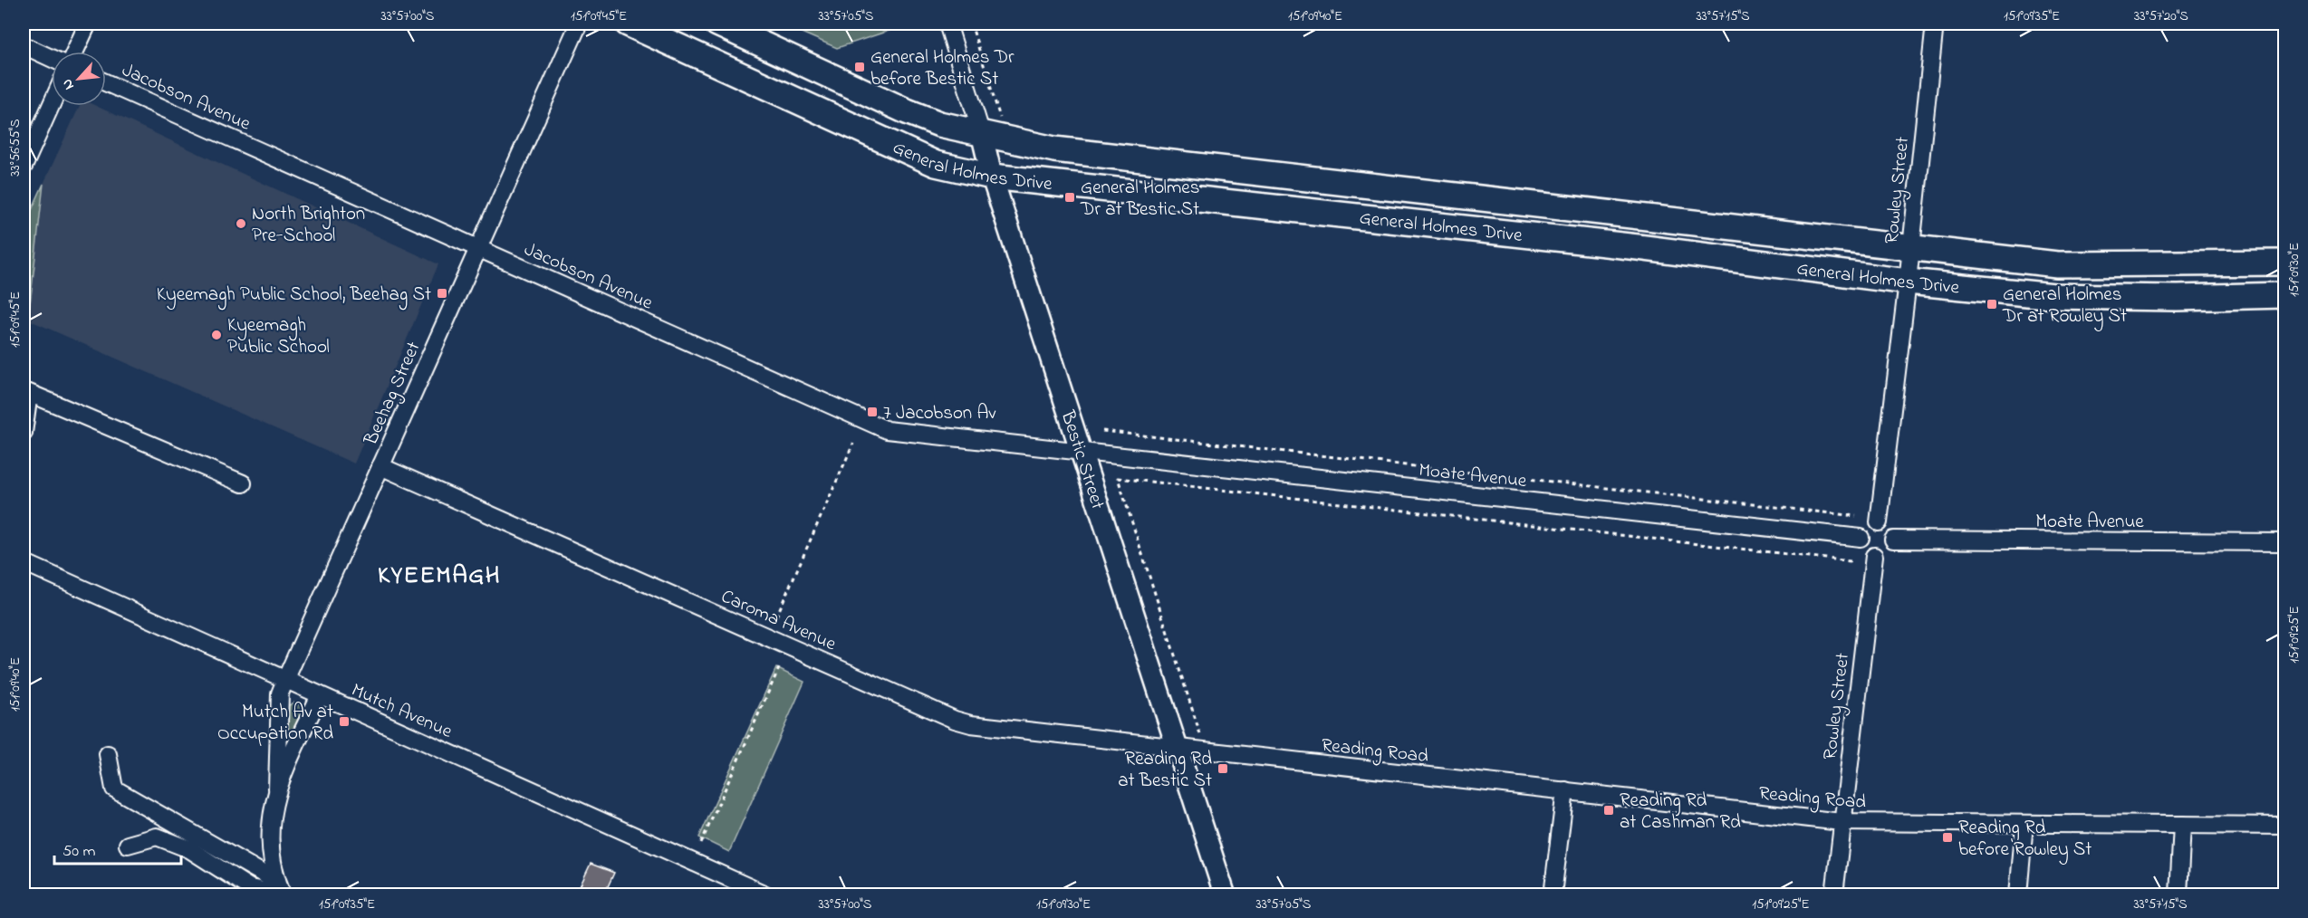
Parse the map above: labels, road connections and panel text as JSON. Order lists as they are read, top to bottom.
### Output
{
  "streets": {
    "highway": ["General Holmes Drive"],
    "main road": ["Bestic Street"],
    "street": [
      "Jacobson Avenue",
      "Rowley Street",
      "Beehag Street",
      "Moate Avenue",
      "Caroma Avenue",
      "Mutch Avenue",
      "Reading Road"
    ]
  },
  "crossings": [
    ["Jacobson Avenue", "Beehag Street"],
    ["Jacobson Avenue", "Bestic Street"],
    ["Jacobson Avenue", "Moate Avenue"],
    ["General Holmes Drive", "Rowley Street"],
    ["General Holmes Drive", "Bestic Street"],
    ["Rowley Street", "Moate Avenue"],
    ["Rowley Street", "Reading Road"],
    ["Beehag Street", "Caroma Avenue"],
    ["Beehag Street", "Mutch Avenue"],
    ["Bestic Street", "Moate Avenue"],
    ["Bestic Street", "Caroma Avenue"],
    ["Bestic Street", "Reading Road"],
    ["Caroma Avenue", "Reading Road"]
  ],
  "districts": ["KYEEMAGH"],
  "places": {
    "transit": [
      "General Holmes Dr before Bestic St",
      "General Holmes Dr at Bestic St",
      "Kyeemagh Public School, Beehag St",
      "General Holmes Dr at Rowley St",
      "7 Jacobson Av",
      "Mutch Av at Occupation Rd",
      "Reading Rd at Bestic St",
      "Reading Rd at Cashman Rd",
      "Reading Rd before Rowley St"
    ],
    "other": ["North Brighton Pre-School", "Kyeemagh Public School"]
  },
  "scale_bar": "50 m",
  "north": "bottom left",
  "coordinates": [
    "33°57'00\"S",
    "151°09'45\"E",
    "33°57'05\"S",
    "151°09'40\"E",
    "33°57'15\"S",
    "151°09'35\"E",
    "33°57'20\"S",
    "33°56'55\"S",
    "151°09'30\"E",
    "151°09'25\"E"
  ]
}
